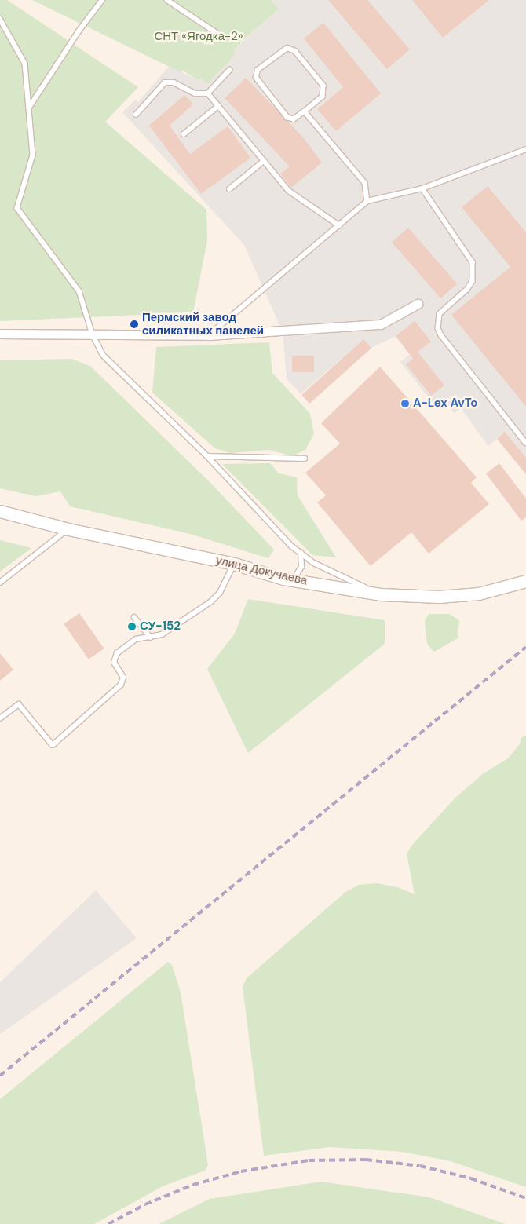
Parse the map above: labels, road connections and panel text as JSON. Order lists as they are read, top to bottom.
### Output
{
  "streets": {
    "main road": ["улица Докучаева"]
  },
  "parks": ["СНТ «Ягодка-2»"],
  "places": ["Пермский завод силикатных панелей", "A-Lex AvTo", "СУ-152"]
}
